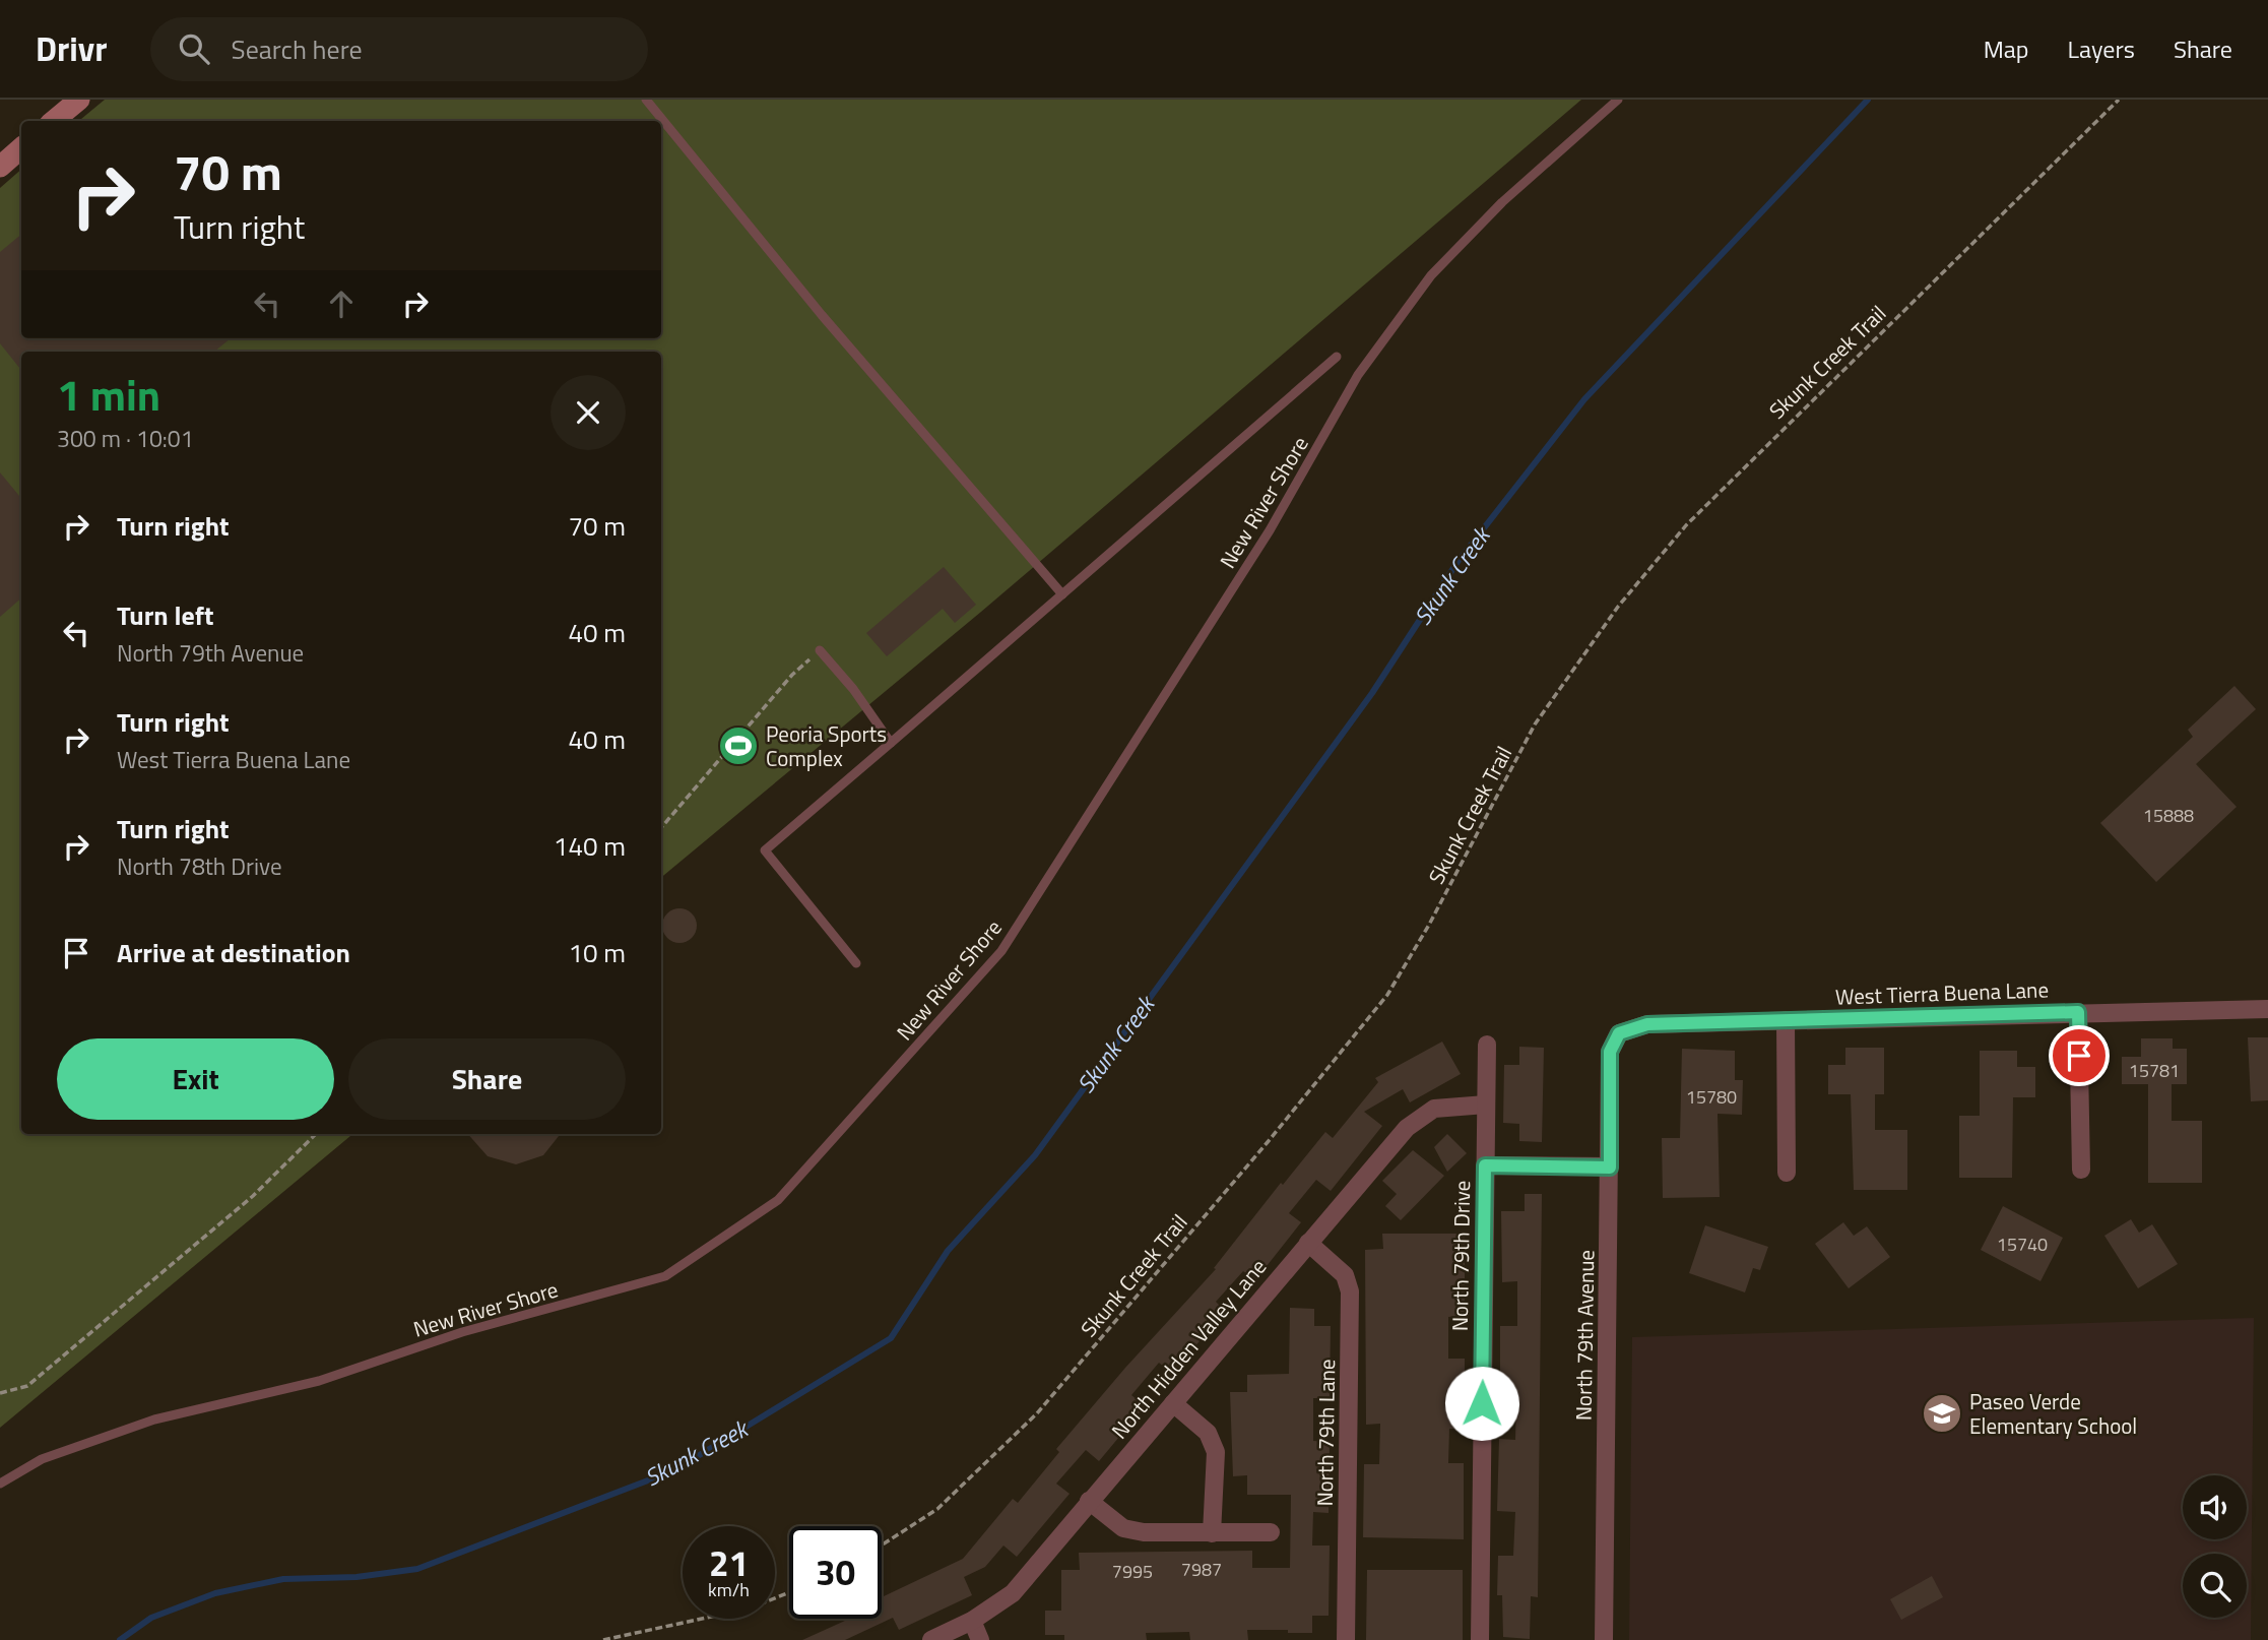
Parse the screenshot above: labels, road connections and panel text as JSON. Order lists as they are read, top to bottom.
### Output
{
  "streets": {
    "street": [
      "West Tierra Buena Lane",
      "North 79th Drive",
      "North 79th Avenue",
      "North Hidden Valley Lane",
      "North 79th Lane"
    ],
    "lane": ["New River Shore"],
    "path": ["Skunk Creek Trail"]
  },
  "crossings": [
    ["West Tierra Buena Lane", "North 79th Avenue"],
    ["North 79th Drive", "North Hidden Valley Lane"],
    ["North Hidden Valley Lane", "North 79th Lane"]
  ],
  "water": ["Skunk Creek"],
  "places": {
    "sports": ["Peoria Sports Complex"],
    "school or university": ["Paseo Verde Elementary School"]
  },
  "house_numbers": [
    "15888",
    "15781",
    "15780",
    "15740",
    "7987",
    "7995"
  ],
  "page": {
    "header": "Drivr",
    "search": "Search here",
    "nav": ["Map", "Layers", "Share"],
    "turn": ["70 m", "Turn right"],
    "heading": ["1 min", "300 m · 10:01"],
    "list": [
      {
        "name": "Turn right",
        "value": "70 m"
      },
      {
        "name": "Turn left",
        "note": "North 79th Avenue",
        "value": "40 m"
      },
      {
        "name": "Turn right",
        "note": "West Tierra Buena Lane",
        "value": "40 m"
      },
      {
        "name": "Turn right",
        "note": "North 78th Drive",
        "value": "140 m"
      },
      {
        "name": "Arrive at destination",
        "value": "10 m"
      }
    ],
    "buttons": ["Exit", "Share"],
    "speed": "21 km/h",
    "limit": "30"
  }
}
